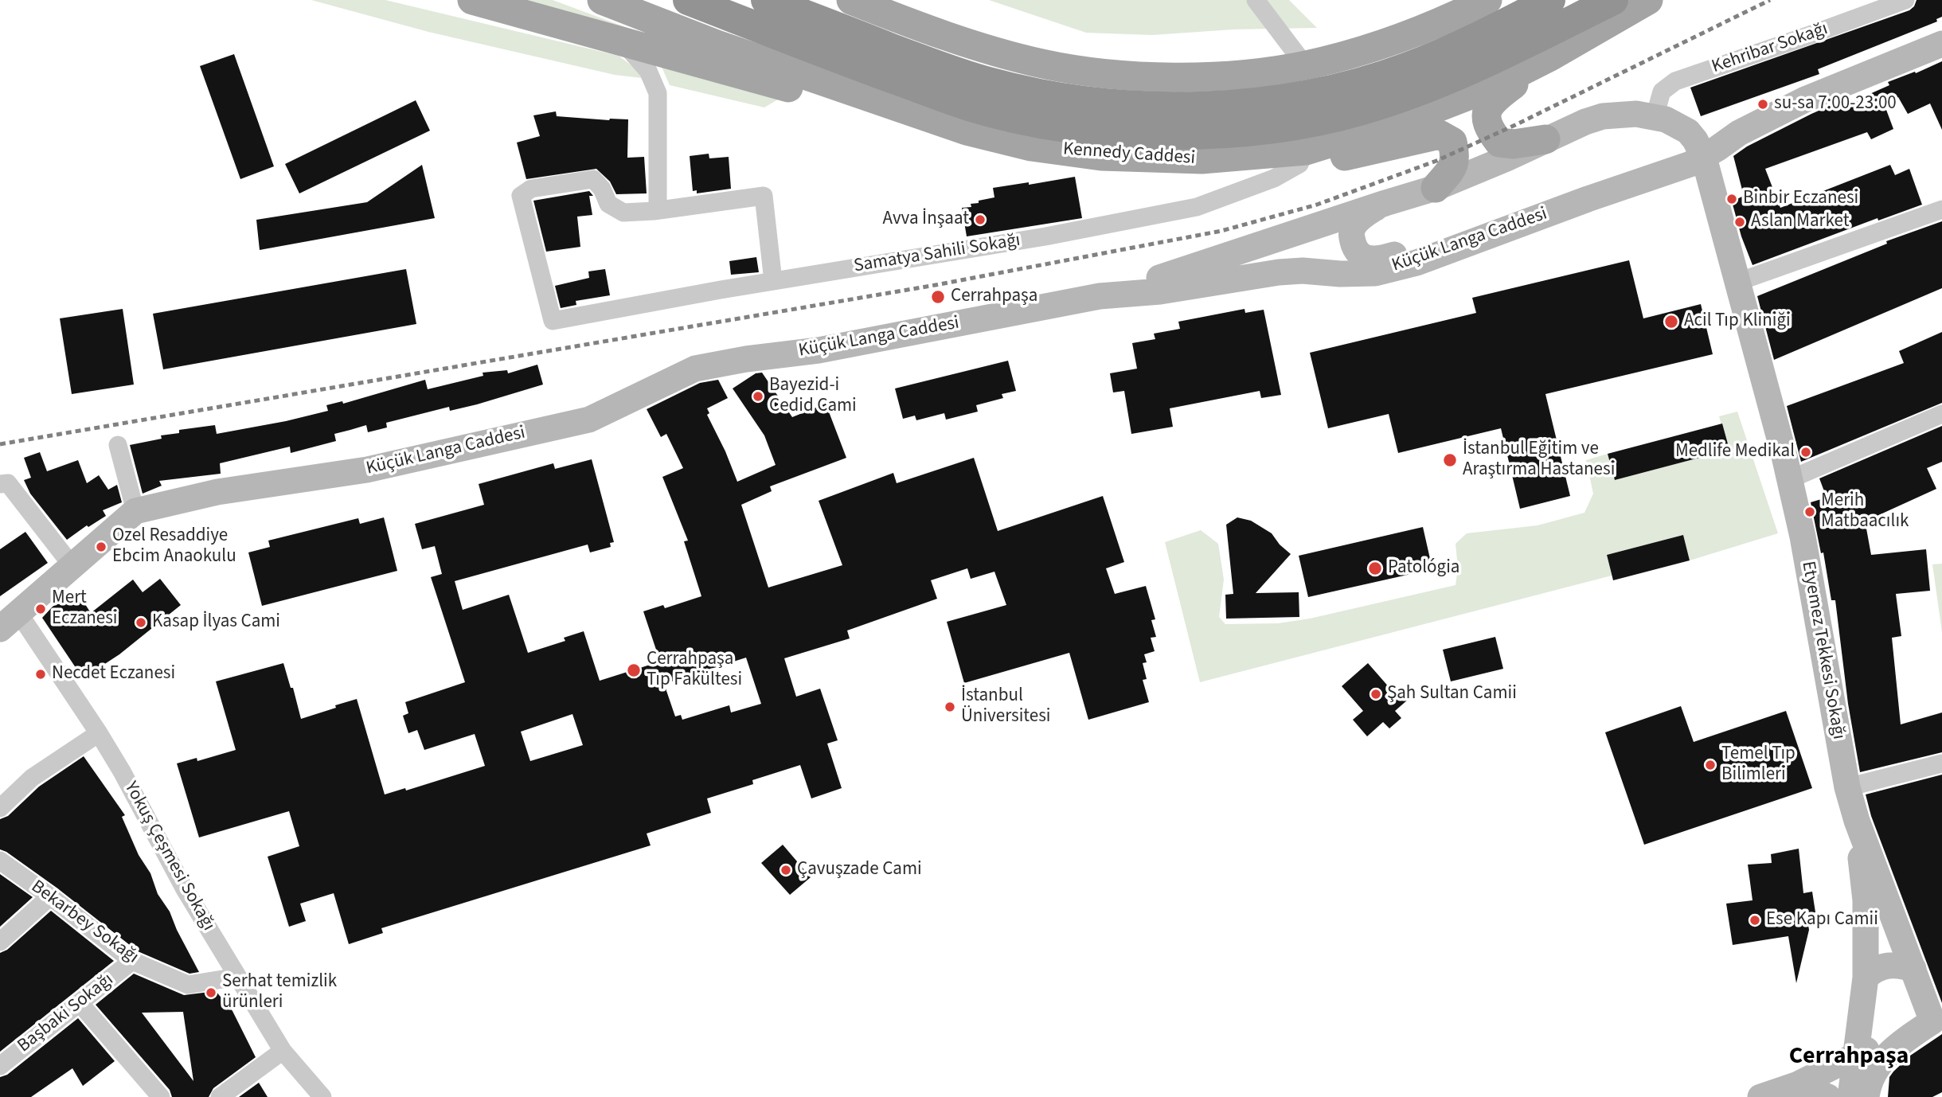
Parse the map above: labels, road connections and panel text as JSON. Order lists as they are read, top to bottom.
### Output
{
  "streets": {
    "main road": ["Kennedy Caddesi", "Küçük Langa Caddesi", "Etyemez Tekkesi Sokağı"],
    "street": [
      "Kehribar Sokağı",
      "Samatya Sahili Sokağı",
      "Yokuş Çeşmesi Sokağı",
      "Bekarbey Sokağı",
      "Başbaki Sokağı"
    ]
  },
  "crossings": [
    ["Kennedy Caddesi", "Samatya Sahili Sokağı"],
    ["Küçük Langa Caddesi", "Etyemez Tekkesi Sokağı"],
    ["Küçük Langa Caddesi", "Yokuş Çeşmesi Sokağı"],
    ["Yokuş Çeşmesi Sokağı", "Bekarbey Sokağı"],
    ["Bekarbey Sokağı", "Başbaki Sokağı"]
  ],
  "districts": ["Cerrahpaşa"],
  "places": [
    "su-sa 7:00-23:00",
    "Binbir Eczanesi",
    "Avva İnşaat",
    "Aslan Market",
    "Cerrahpaşa",
    "Acil Tıp Kliniği",
    "Bayezid-i Cedid Cami",
    "Medlife Medikal",
    "İstanbul Eğitim ve Araştırma Hastanesi",
    "Merih Matbaacılık",
    "Ozel Resaddiye Ebcim Anaokulu",
    "Patológia",
    "Mert Eczanesi",
    "Kasap İlyas Cami",
    "Cerrahpaşa Tıp Fakültesi",
    "Necdet Eczanesi",
    "Şah Sultan Camii",
    "İstanbul Üniversitesi",
    "Temel Tıp Bilimleri",
    "Çavuşzade Cami",
    "Ese Kapı Camii",
    "Serhat temizlik ürünleri"
  ]
}
